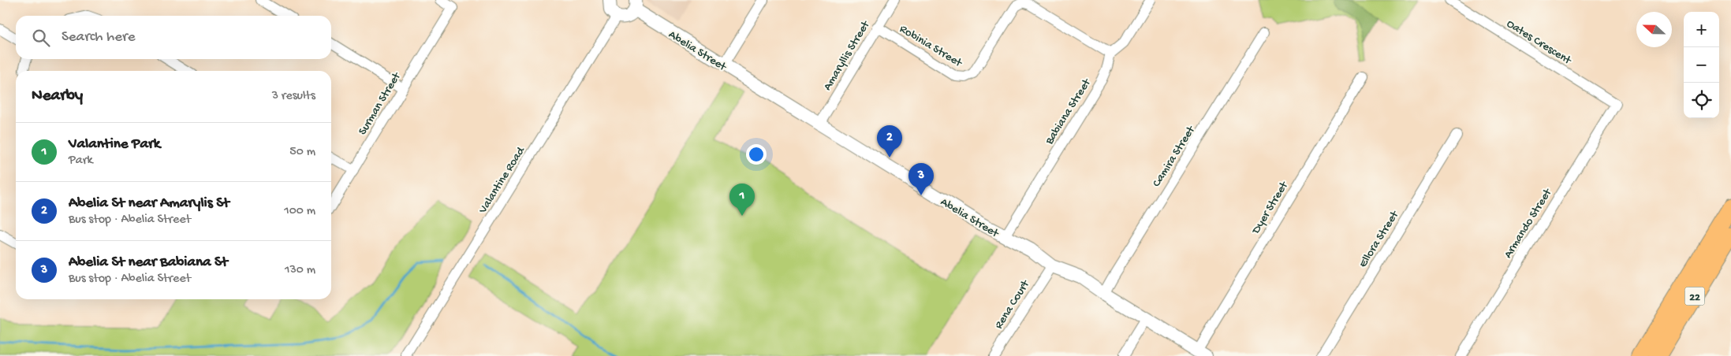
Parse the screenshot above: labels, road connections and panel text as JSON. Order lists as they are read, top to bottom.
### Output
{
  "streets": {
    "highway": ["22"],
    "street": [
      "Oates Crescent",
      "Robinia Street",
      "Abelia Street",
      "Amaryllis Street",
      "Surman Street",
      "Babiana Street",
      "Camira Street",
      "Valantine Road",
      "Dyer Street",
      "Armando Street",
      "Ellora Street",
      "Rena Court"
    ]
  },
  "crossings": [
    ["Oates Crescent", "Armando Street"],
    ["Robinia Street", "Amaryllis Street"],
    ["Robinia Street", "Babiana Street"],
    ["Abelia Street", "Amaryllis Street"],
    ["Abelia Street", "Babiana Street"],
    ["Abelia Street", "Camira Street"],
    ["Abelia Street", "Dyer Street"],
    ["Abelia Street", "Rena Court"]
  ],
  "north": "left",
  "page": {
    "map_buttons": ["+", "−"],
    "search": "Search here",
    "heading": ["Nearby", "3 results"],
    "list": [
      {
        "mark": "1",
        "name": "Valantine Park",
        "note": "Park",
        "value": "50 m"
      },
      {
        "mark": "2",
        "name": "Abelia St near Amarylis St",
        "note": "Bus stop · Abelia Street",
        "value": "100 m"
      },
      {
        "mark": "3",
        "name": "Abelia St near Babiana St",
        "note": "Bus stop · Abelia Street",
        "value": "130 m"
      }
    ],
    "pins": ["2", "3", "1"]
  }
}
